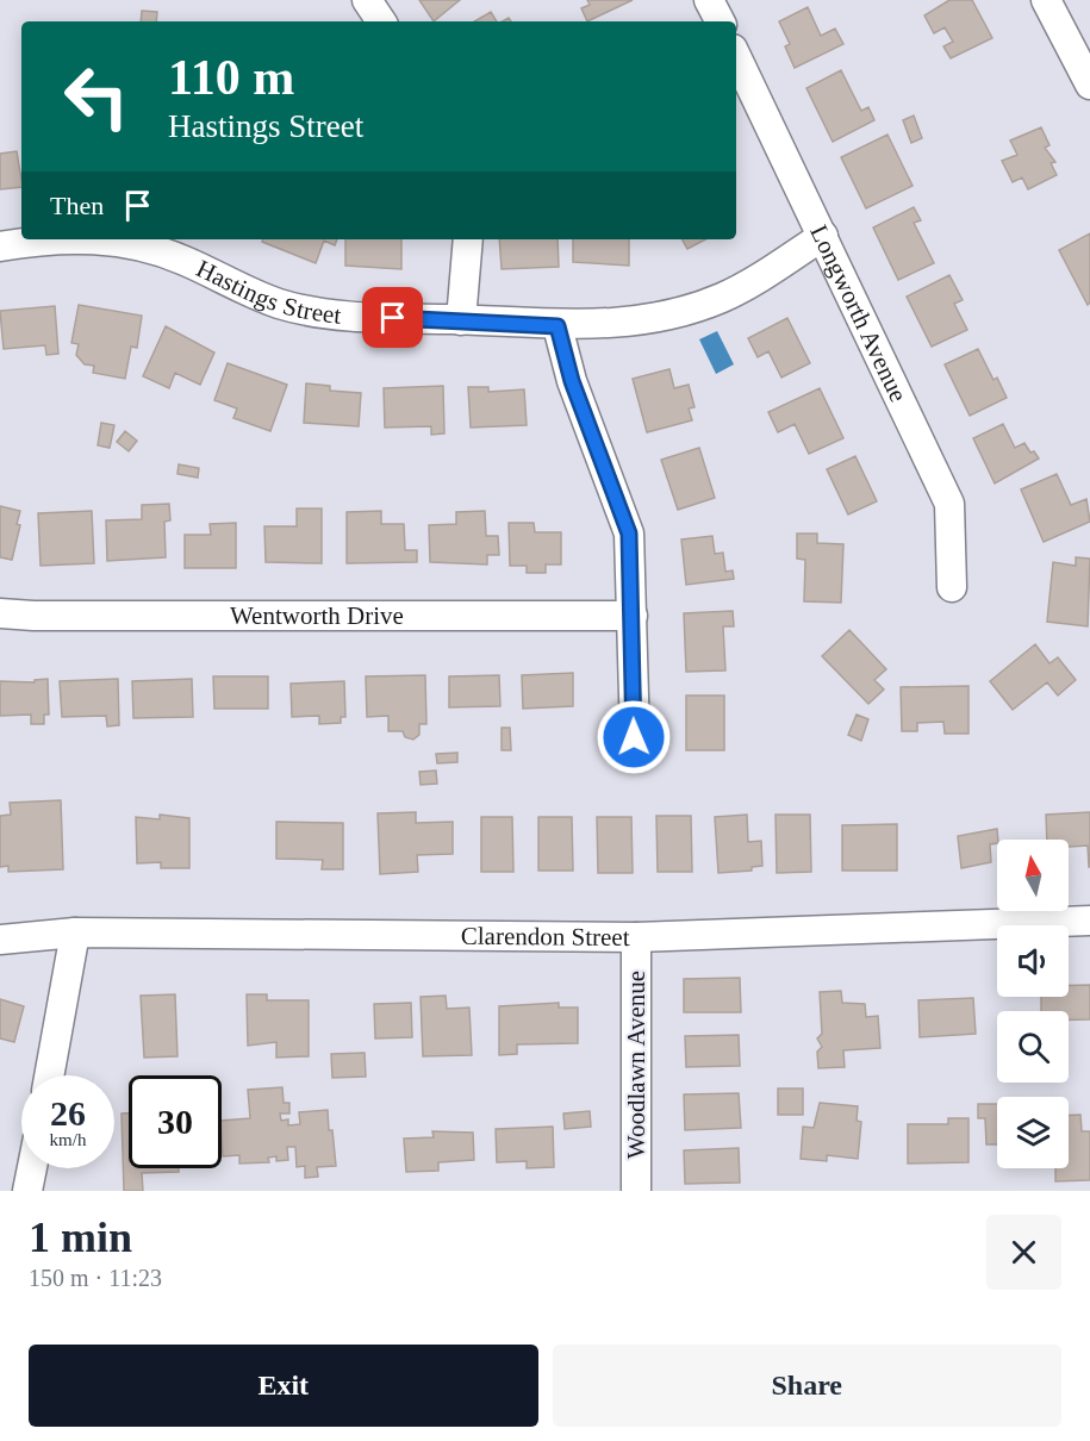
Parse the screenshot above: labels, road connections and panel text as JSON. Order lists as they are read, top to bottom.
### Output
{
  "streets": {
    "street": [
      "Hastings Street",
      "Longworth Avenue",
      "Wentworth Drive",
      "Clarendon Street",
      "Woodlawn Avenue"
    ]
  },
  "crossings": [
    ["Hastings Street", "Longworth Avenue"],
    ["Clarendon Street", "Woodlawn Avenue"]
  ],
  "north": "top",
  "page": {
    "turn": ["110 m", "Hastings Street"],
    "then": "Then",
    "speed": "26 km/h",
    "limit": "30",
    "heading": ["1 min", "150 m · 11:23"],
    "buttons": ["Exit", "Share"]
  }
}
